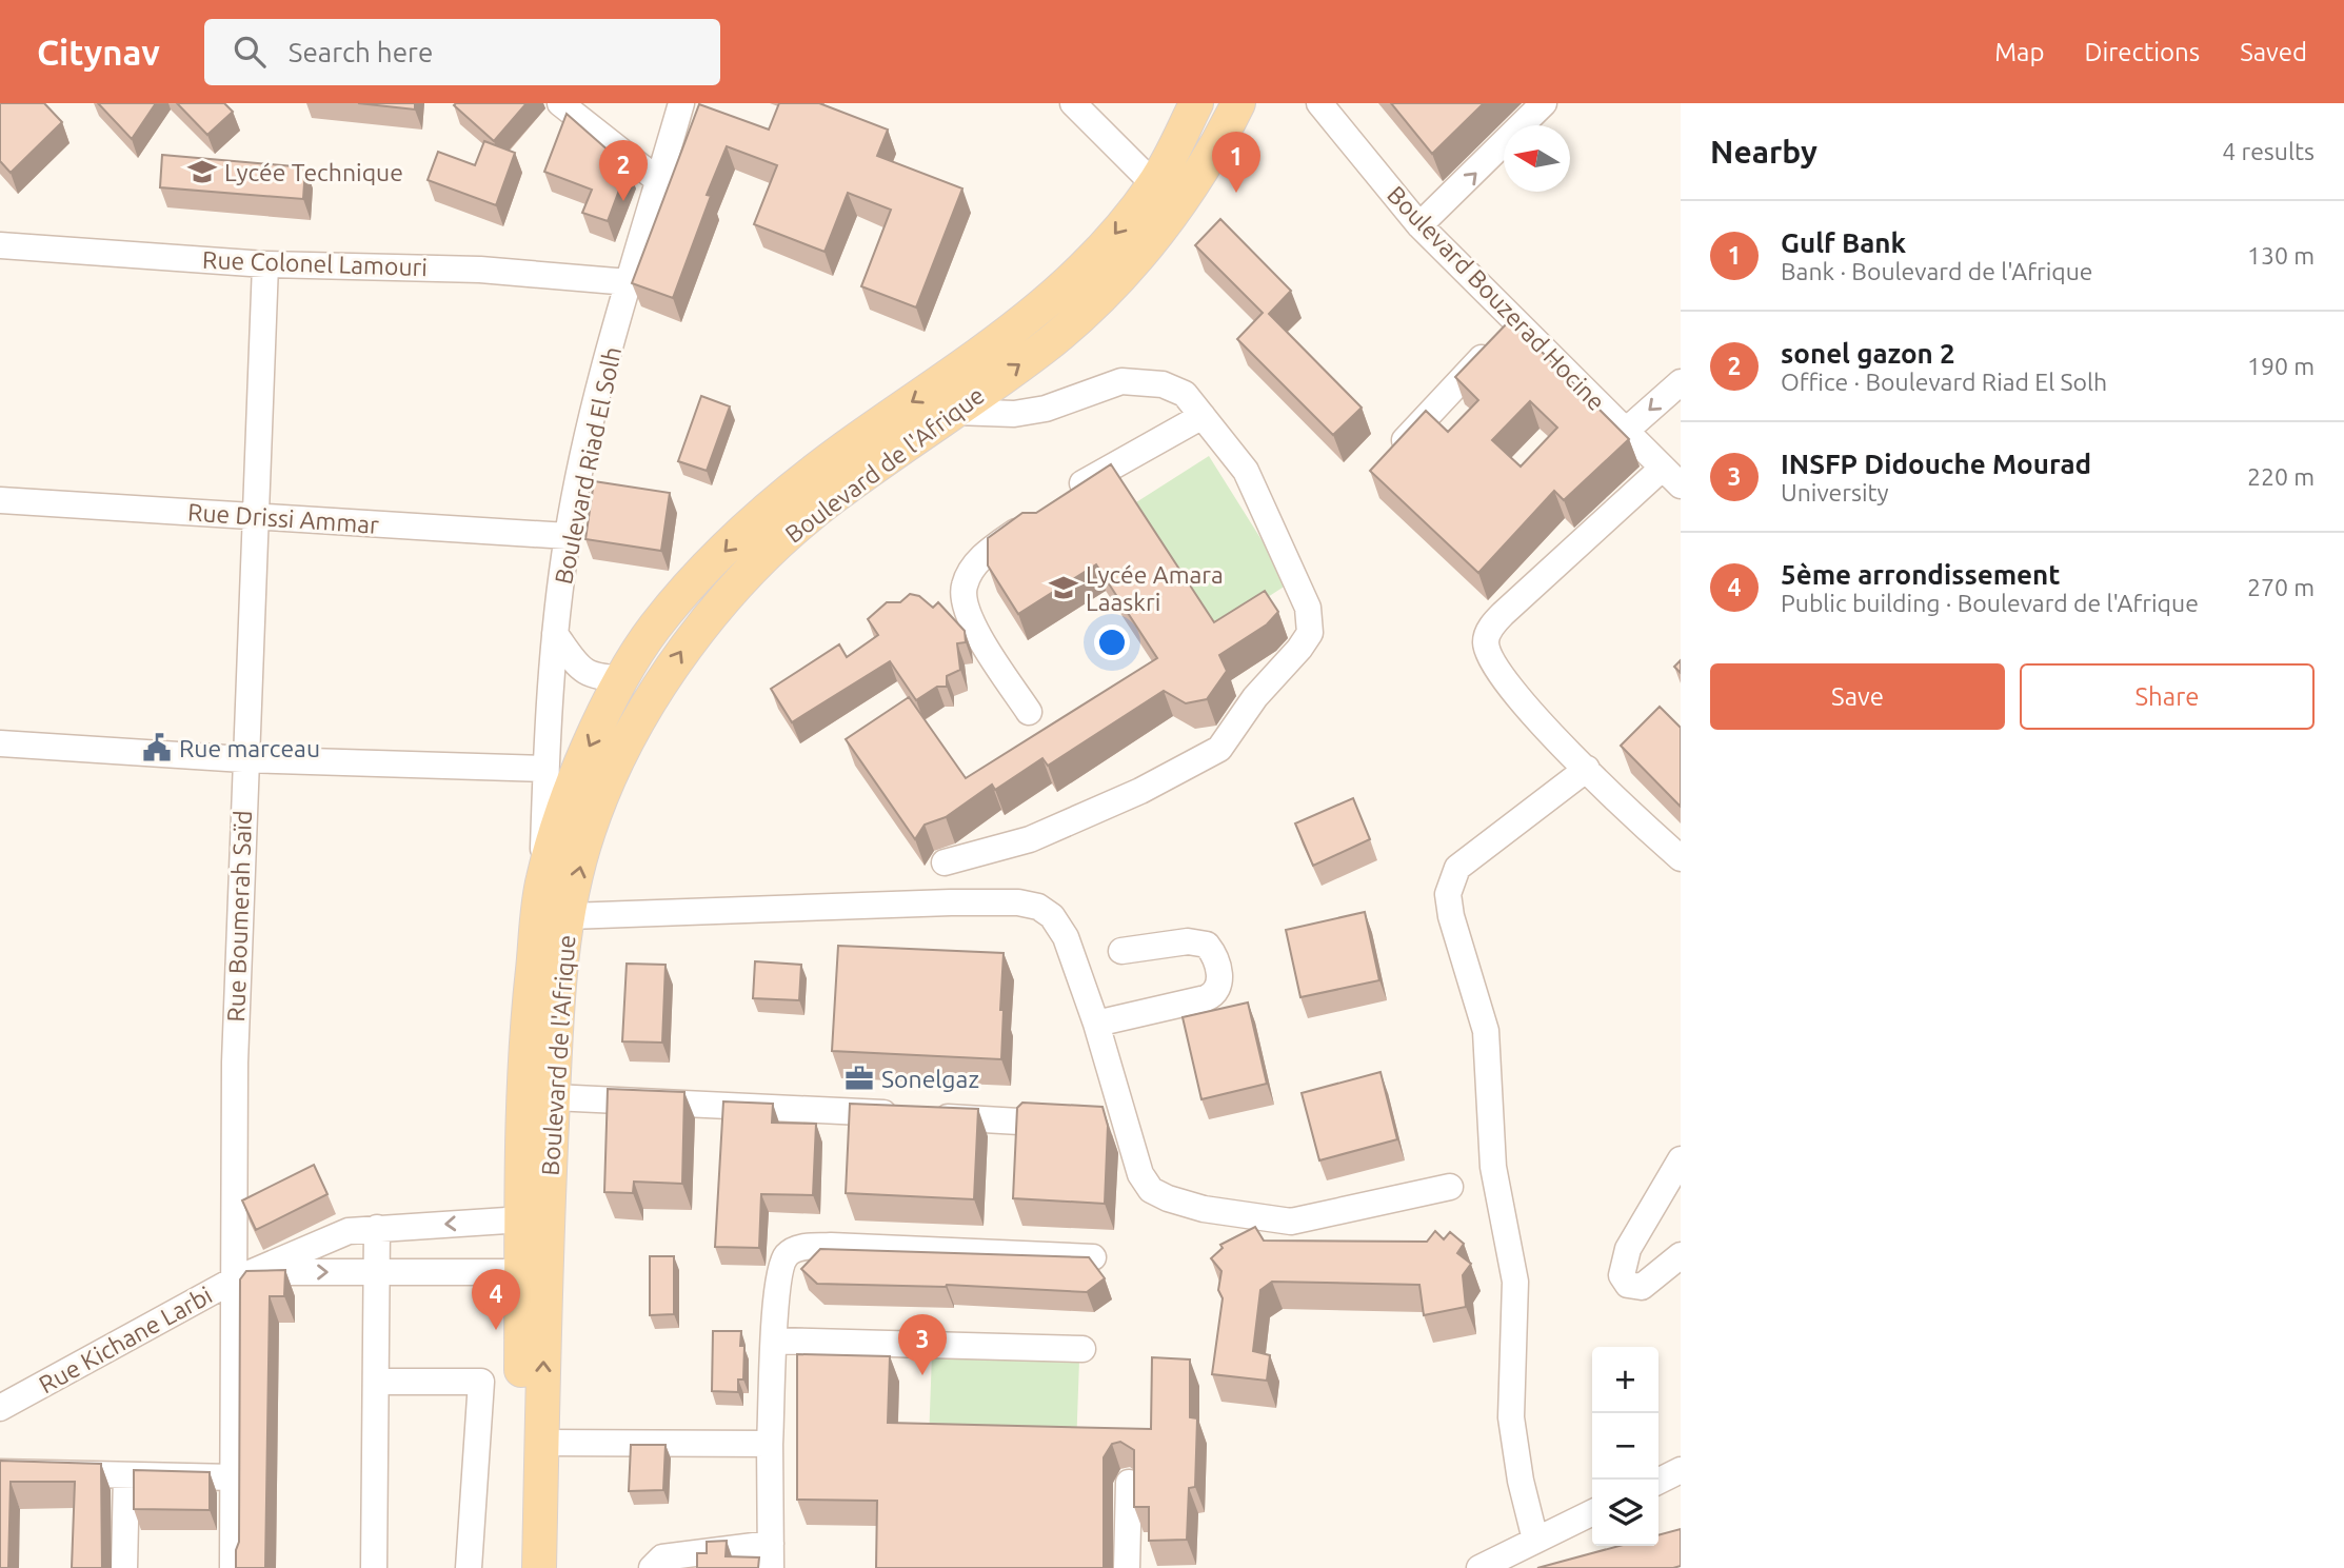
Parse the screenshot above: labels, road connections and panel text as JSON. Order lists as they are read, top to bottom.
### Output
{
  "streets": {
    "main road": ["Boulevard de l'Afrique"],
    "street": [
      "Rue Colonel Lamouri",
      "Boulevard Bouzerad Hocine",
      "Boulevard Riad El Solh",
      "Rue Drissi Ammar",
      "Rue Boumerah Saïd",
      "Rue Kichane Larbi"
    ]
  },
  "crossings": [
    ["Rue Colonel Lamouri", "Boulevard Riad El Solh"],
    ["Rue Colonel Lamouri", "Rue Boumerah Saïd"],
    ["Boulevard de l'Afrique", "Boulevard Riad El Solh"],
    ["Boulevard de l'Afrique", "Rue Kichane Larbi"],
    ["Boulevard Riad El Solh", "Rue Drissi Ammar"],
    ["Rue Drissi Ammar", "Rue Boumerah Saïd"],
    ["Rue Boumerah Saïd", "Rue Kichane Larbi"]
  ],
  "places": {
    "school or university": ["Lycée Technique", "Lycée Amara Laaskri"],
    "public building": ["Rue marceau"],
    "office": ["Sonelgaz"]
  },
  "north": "left",
  "page": {
    "header": "Citynav",
    "search": "Search here",
    "nav": ["Map", "Directions", "Saved"],
    "heading": ["Nearby", "4 results"],
    "pins": [
      "1",
      "2",
      "4",
      "3"
    ],
    "list": [
      {
        "mark": "1",
        "name": "Gulf Bank",
        "note": "Bank · Boulevard de l'Afrique",
        "value": "130 m"
      },
      {
        "mark": "2",
        "name": "sonel gazon 2",
        "note": "Office · Boulevard Riad El Solh",
        "value": "190 m"
      },
      {
        "mark": "3",
        "name": "INSFP Didouche Mourad",
        "note": "University",
        "value": "220 m"
      },
      {
        "mark": "4",
        "name": "5ème arrondissement",
        "note": "Public building · Boulevard de l'Afrique",
        "value": "270 m"
      }
    ],
    "buttons": ["Save", "Share"],
    "map_buttons": ["+", "−"]
  }
}
